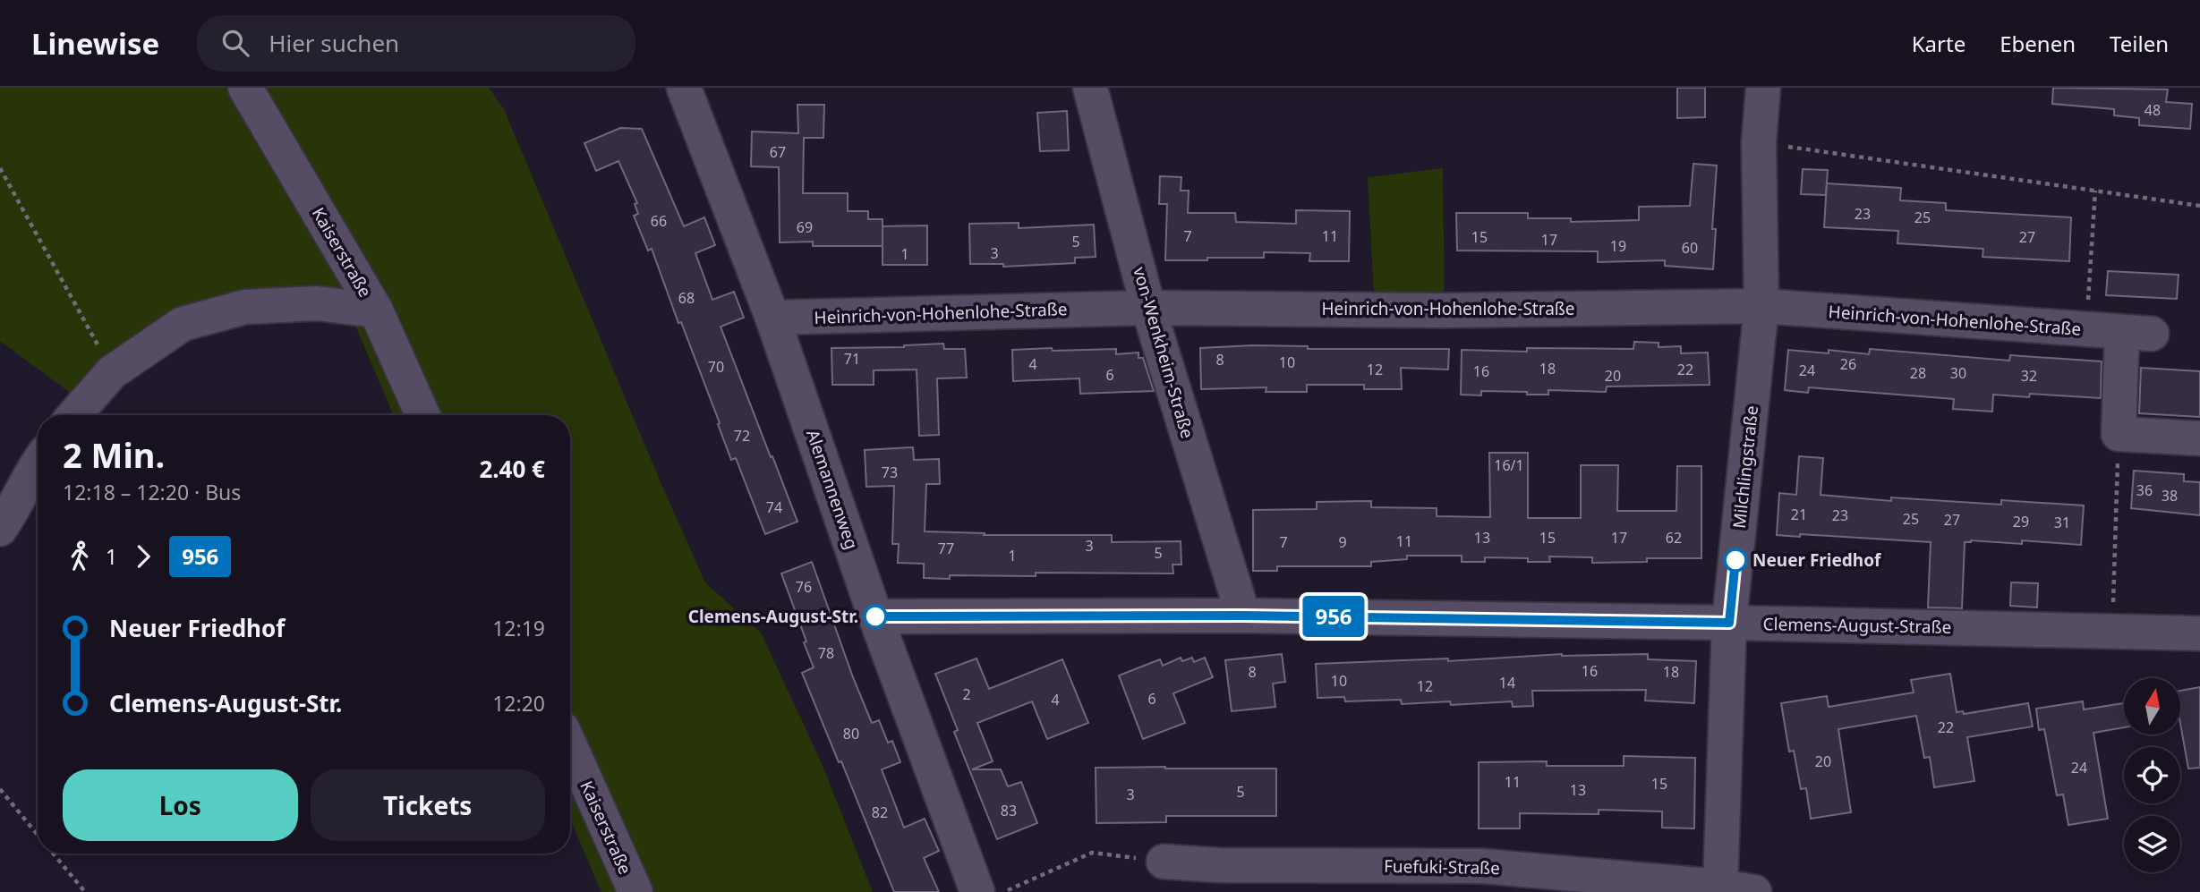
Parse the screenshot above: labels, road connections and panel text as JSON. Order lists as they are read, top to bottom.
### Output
{
  "streets": {
    "street": [
      "Kaiserstraße",
      "Heinrich-von-Hohenlohe-Straße",
      "von-Wenkheim-Straße",
      "Milchlingstraße",
      "Alemannenweg",
      "Clemens-August-Straße",
      "Fuefuki-Straße"
    ]
  },
  "crossings": [
    ["Heinrich-von-Hohenlohe-Straße", "von-Wenkheim-Straße"],
    ["Heinrich-von-Hohenlohe-Straße", "Milchlingstraße"],
    ["Heinrich-von-Hohenlohe-Straße", "Alemannenweg"],
    ["von-Wenkheim-Straße", "Clemens-August-Straße"],
    ["Milchlingstraße", "Clemens-August-Straße"],
    ["Milchlingstraße", "Fuefuki-Straße"],
    ["Alemannenweg", "Clemens-August-Straße"]
  ],
  "places": ["Neuer Friedhof", "Clemens-August-Str."],
  "lines": ["bus line 956"],
  "house_numbers": [
    "48",
    "67",
    "23",
    "25",
    "66",
    "69",
    "7",
    "11",
    "15",
    "27",
    "17",
    "5",
    "19",
    "60",
    "3",
    "1",
    "68",
    "71",
    "8",
    "10",
    "4",
    "26",
    "70",
    "18",
    "12",
    "22",
    "24",
    "16",
    "28",
    "30",
    "6",
    "20",
    "32",
    "72",
    "16/1",
    "73",
    "36",
    "38",
    "74",
    "21",
    "23",
    "25",
    "27",
    "29",
    "31",
    "13",
    "15",
    "17",
    "62",
    "11",
    "7",
    "9",
    "3",
    "77",
    "5",
    "1",
    "76",
    "78",
    "16",
    "8",
    "18",
    "10",
    "14",
    "12",
    "2",
    "6",
    "4",
    "22",
    "80",
    "20",
    "24",
    "11",
    "15",
    "13",
    "5",
    "3",
    "83",
    "82"
  ],
  "north": "top",
  "page": {
    "header": "Linewise",
    "search": "Hier suchen",
    "nav": ["Karte", "Ebenen", "Teilen"],
    "on_map": "956",
    "heading": ["2 Min.", "12:18 – 12:20 · Bus", "2.40 €"],
    "legs": ["1", "956"],
    "list": [
      {
        "name": "Neuer Friedhof",
        "value": "12:19"
      },
      {
        "name": "Clemens-August-Str.",
        "value": "12:20"
      }
    ],
    "buttons": ["Los", "Tickets"]
  }
}
